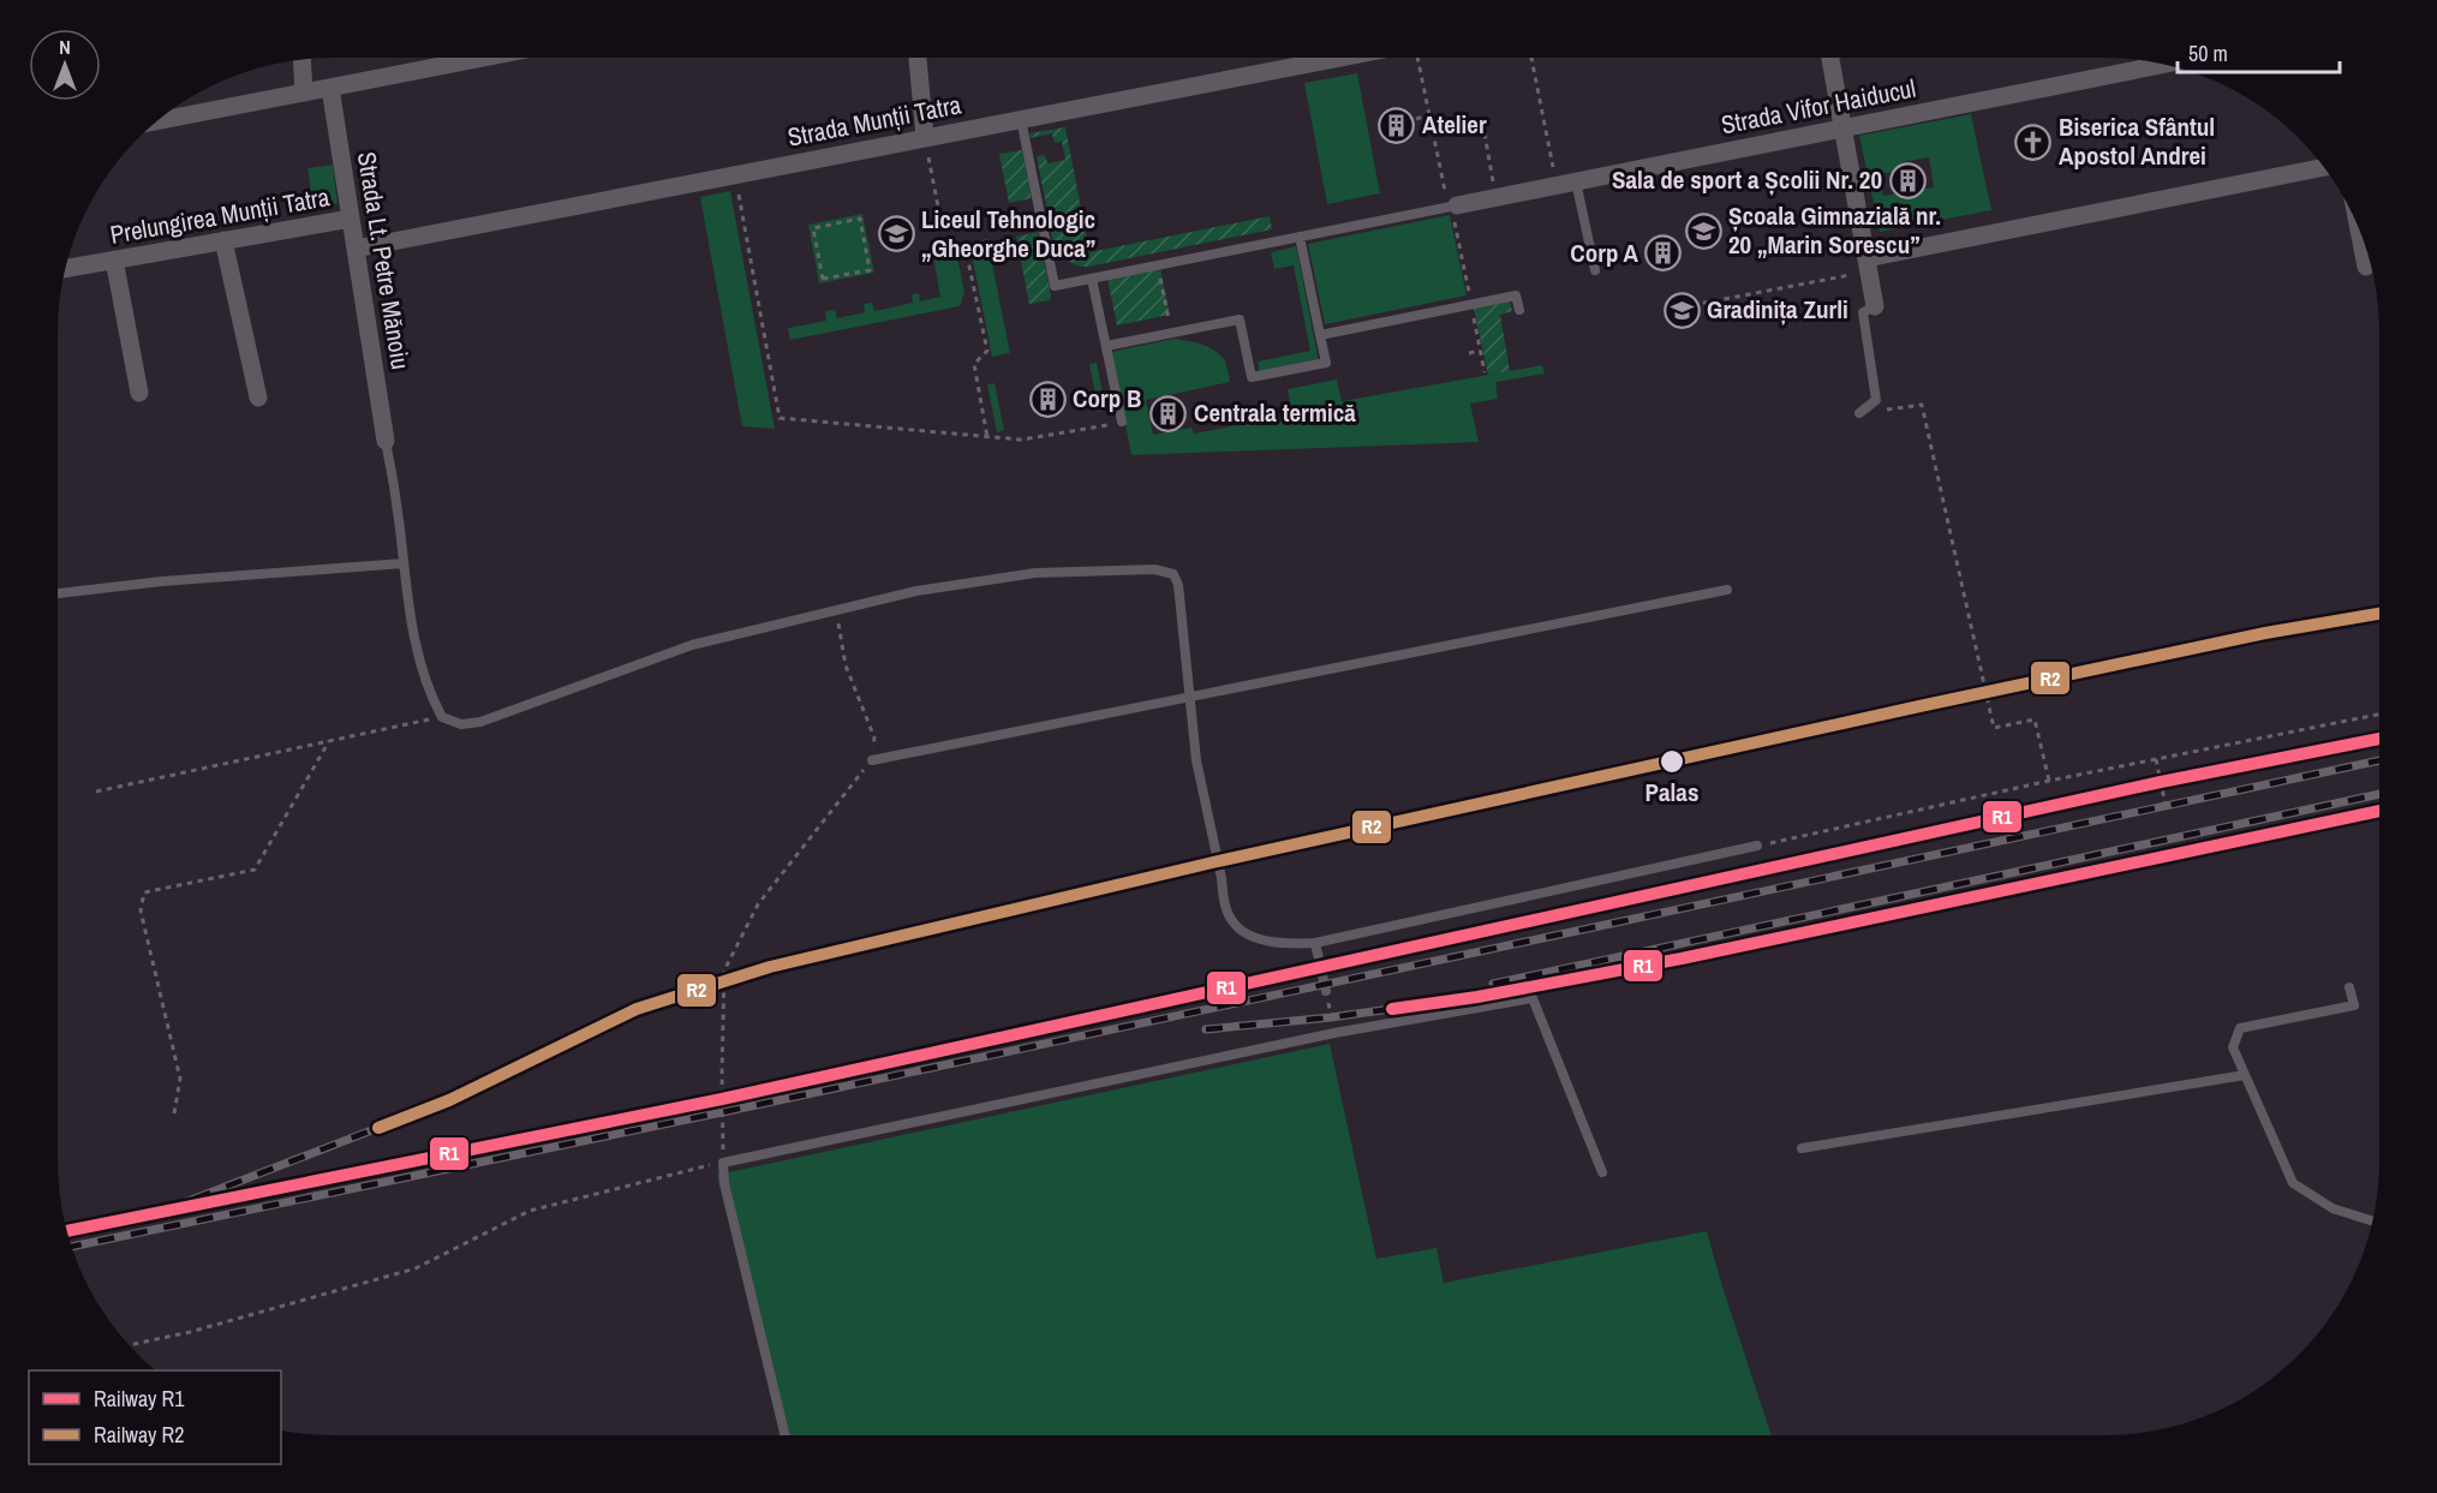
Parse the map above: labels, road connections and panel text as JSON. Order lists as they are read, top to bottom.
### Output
{
  "streets": {
    "street": [
      "Strada Vifor Haiducul",
      "Strada Munții Tatra",
      "Prelungirea Munții Tatra",
      "Strada Lt. Petre Mănoiu"
    ]
  },
  "crossings": [
    ["Strada Munții Tatra", "Strada Lt. Petre Mănoiu"],
    ["Prelungirea Munții Tatra", "Strada Lt. Petre Mănoiu"]
  ],
  "places": {
    "building": [
      "Atelier",
      "Sala de sport a Școlii Nr. 20",
      "Corp A",
      "Corp B",
      "Centrala termică"
    ],
    "church": ["Biserica Sfântul Apostol Andrei"],
    "school or university": ["Școala Gimnazială nr. 20 „Marin Sorescu”", "Liceul Tehnologic „Gheorghe Duca”", "Gradinița Zurli"],
    "other": ["Palas"]
  },
  "lines": ["rail line R2", "rail line R1"],
  "legend": ["Railway R1", "Railway R2"],
  "scale_bar": "50 m",
  "north": "top"
}
